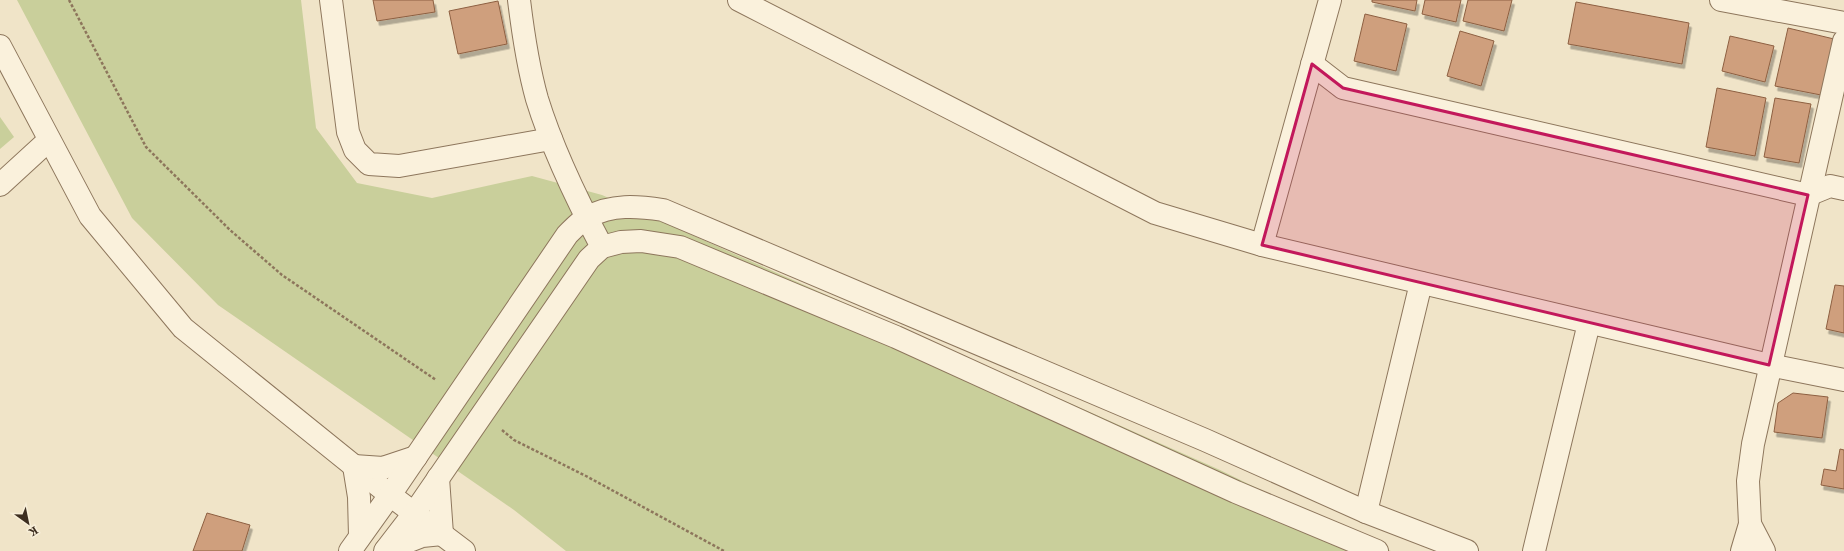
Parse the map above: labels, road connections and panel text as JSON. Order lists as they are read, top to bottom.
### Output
{
  "north": "bottom right"
}
